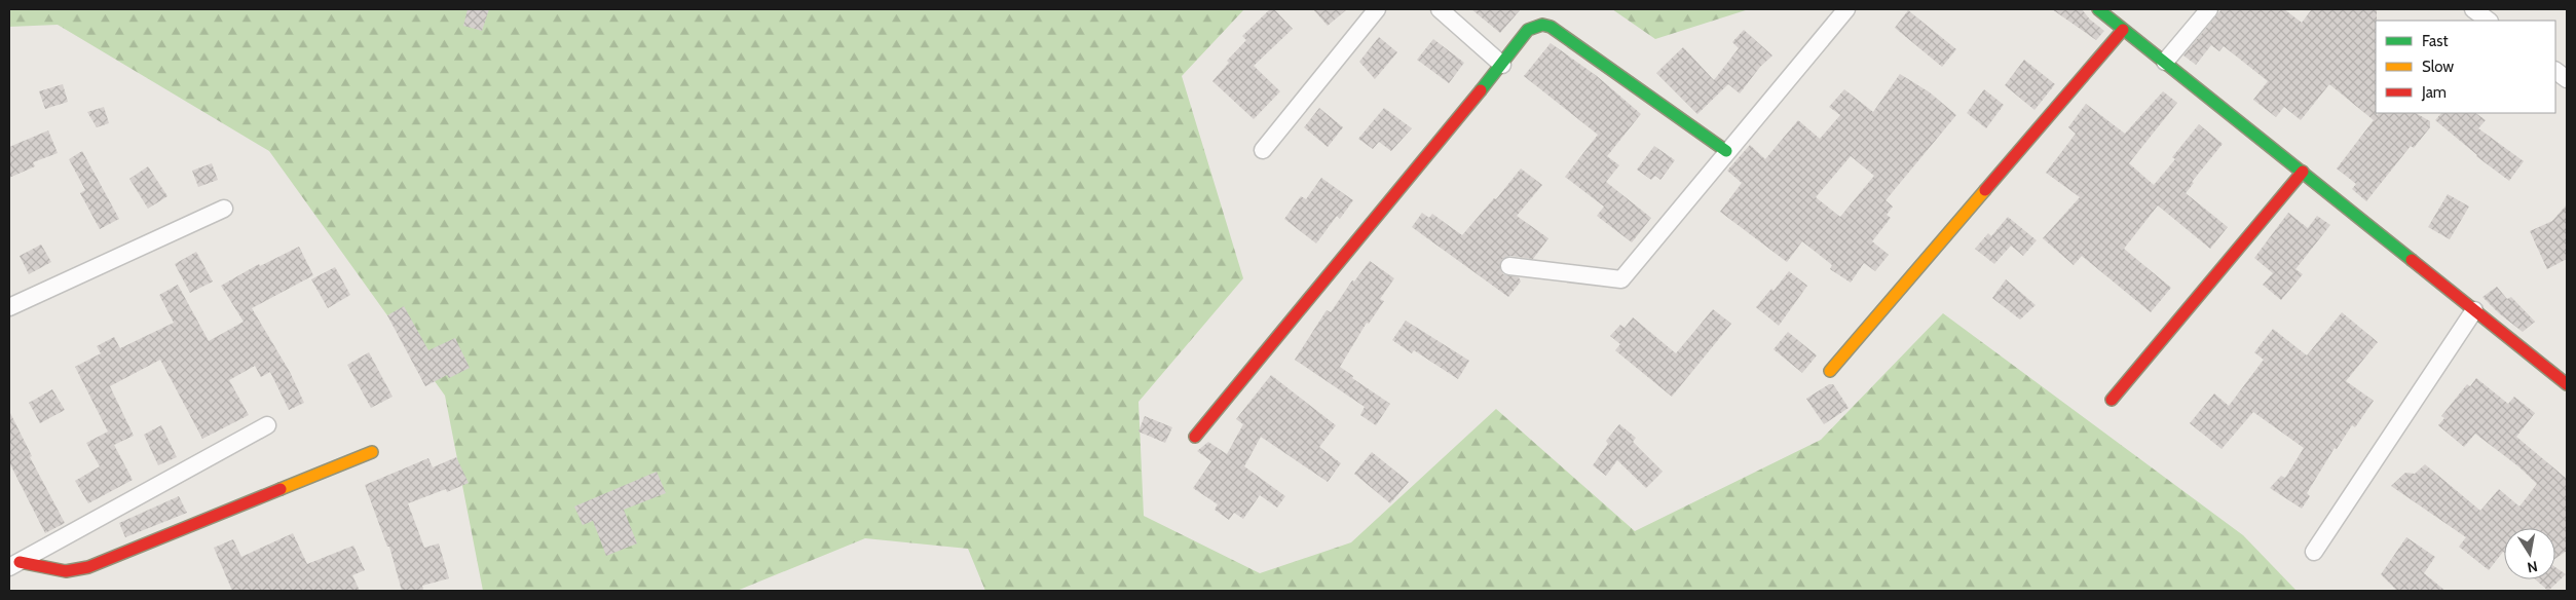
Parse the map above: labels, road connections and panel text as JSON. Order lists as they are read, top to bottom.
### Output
{
  "legend": ["Fast", "Slow", "Jam"],
  "north": "bottom"
}
